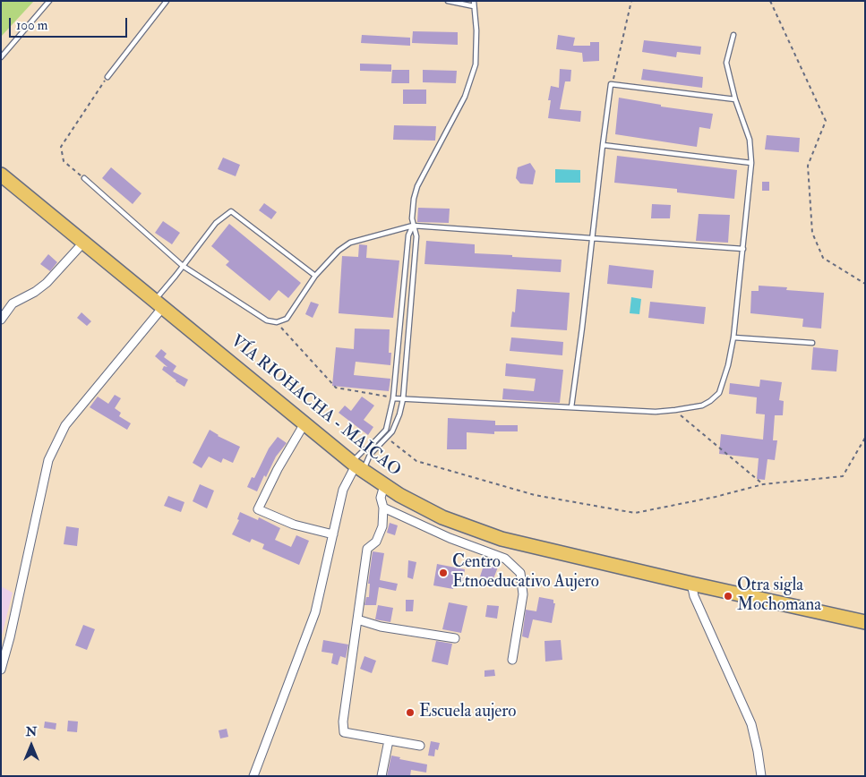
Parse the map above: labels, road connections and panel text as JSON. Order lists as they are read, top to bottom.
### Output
{
  "streets": {
    "highway": ["VÍA RIOHACHA - MAICAO"]
  },
  "places": ["Centro Etnoeducativo Aujero", "Otra sigla Mochomana", "Escuela aujero"],
  "scale_bar": "100 m",
  "north": "top"
}
